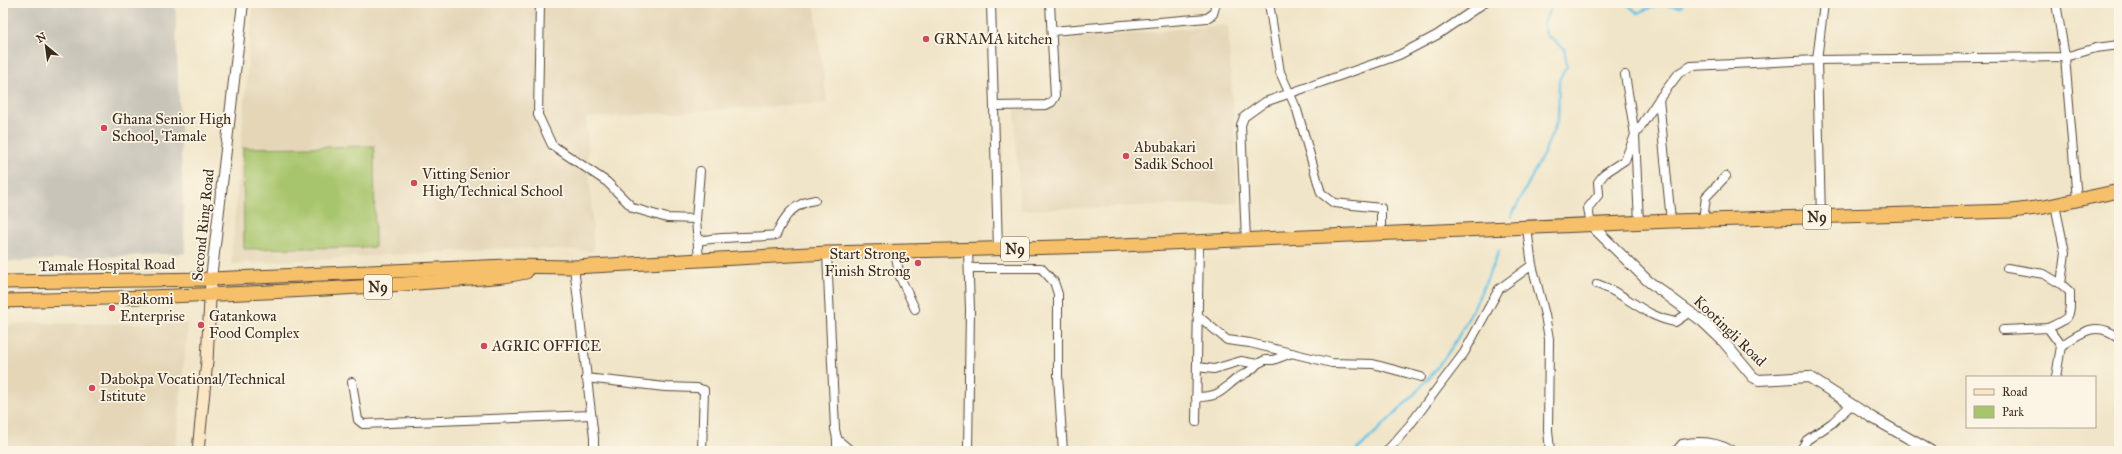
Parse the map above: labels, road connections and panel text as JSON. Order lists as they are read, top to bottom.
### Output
{
  "streets": {
    "highway": ["N9", "Tamale Hospital Road"],
    "main road": ["Second Ring Road"],
    "street": ["Kootingli Road"]
  },
  "crossings": [
    ["N9", "Second Ring Road"],
    ["N9", "Tamale Hospital Road"],
    ["N9", "Kootingli Road"],
    ["Second Ring Road", "Tamale Hospital Road"]
  ],
  "places": [
    "GRNAMA kitchen",
    "Ghana Senior High School, Tamale",
    "Abubakari Sadik School",
    "Vitting Senior High/Technical School",
    "Start Strong, Finish Strong",
    "Baakomi Enterprise",
    "Gatankowa Food Complex",
    "AGRIC OFFICE",
    "Dabokpa Vocational/Technical Istitute"
  ],
  "legend": ["Road", "Park"],
  "north": "top left"
}
